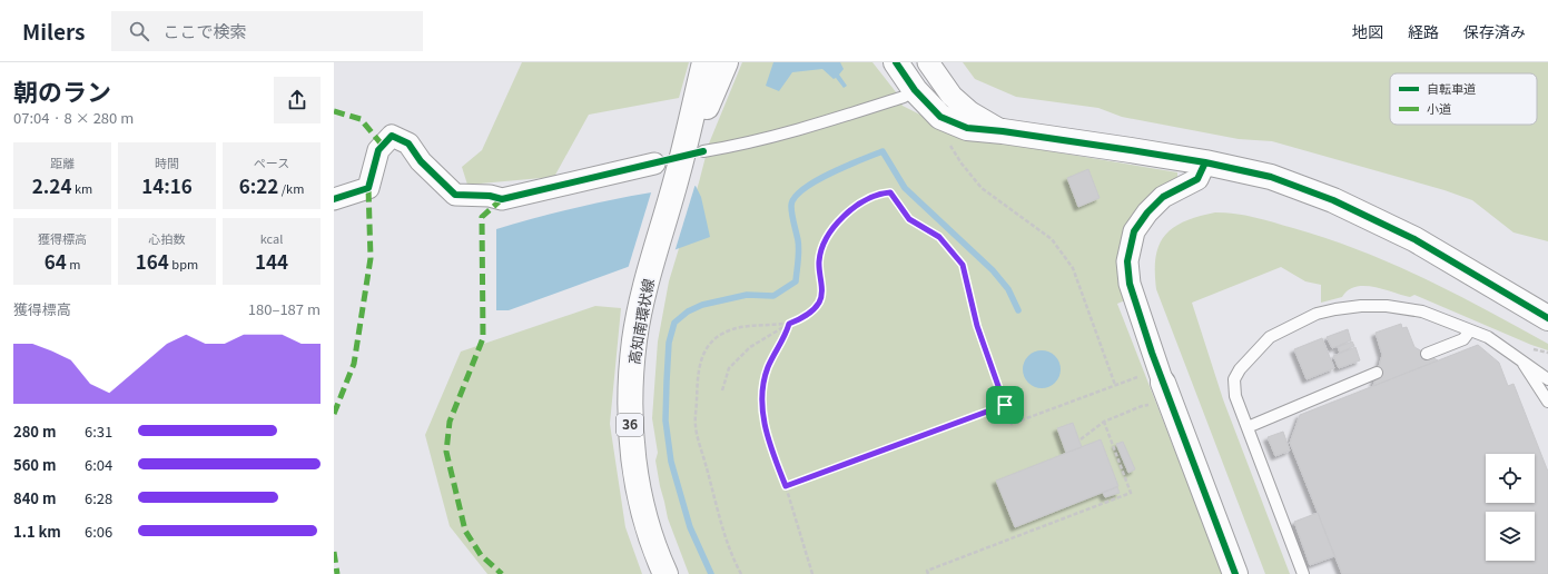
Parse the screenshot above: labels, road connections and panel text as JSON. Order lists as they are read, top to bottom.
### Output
{
  "streets": {
    "street": ["高知南環状線", "36"]
  },
  "legend": ["自転車道", "小道"],
  "page": {
    "header": "Milers",
    "search": "ここで検索",
    "nav": ["地図", "経路", "保存済み"],
    "heading": ["朝のラン", "07:04 · 8 × 280 m"],
    "stats": [
      ["距離", "2.24 km"],
      ["時間", "14:16"],
      ["ペース", "6:22 /km"],
      ["獲得標高", "64 m"],
      ["心拍数", "164 bpm"],
      ["kcal", "144"]
    ],
    "chart": ["獲得標高", "180–187 m"],
    "list": [
      {
        "name": "280 m",
        "note": "6:31"
      },
      {
        "name": "560 m",
        "note": "6:04"
      },
      {
        "name": "840 m",
        "note": "6:28"
      },
      {
        "name": "1.1 km",
        "note": "6:06"
      }
    ]
  }
}
